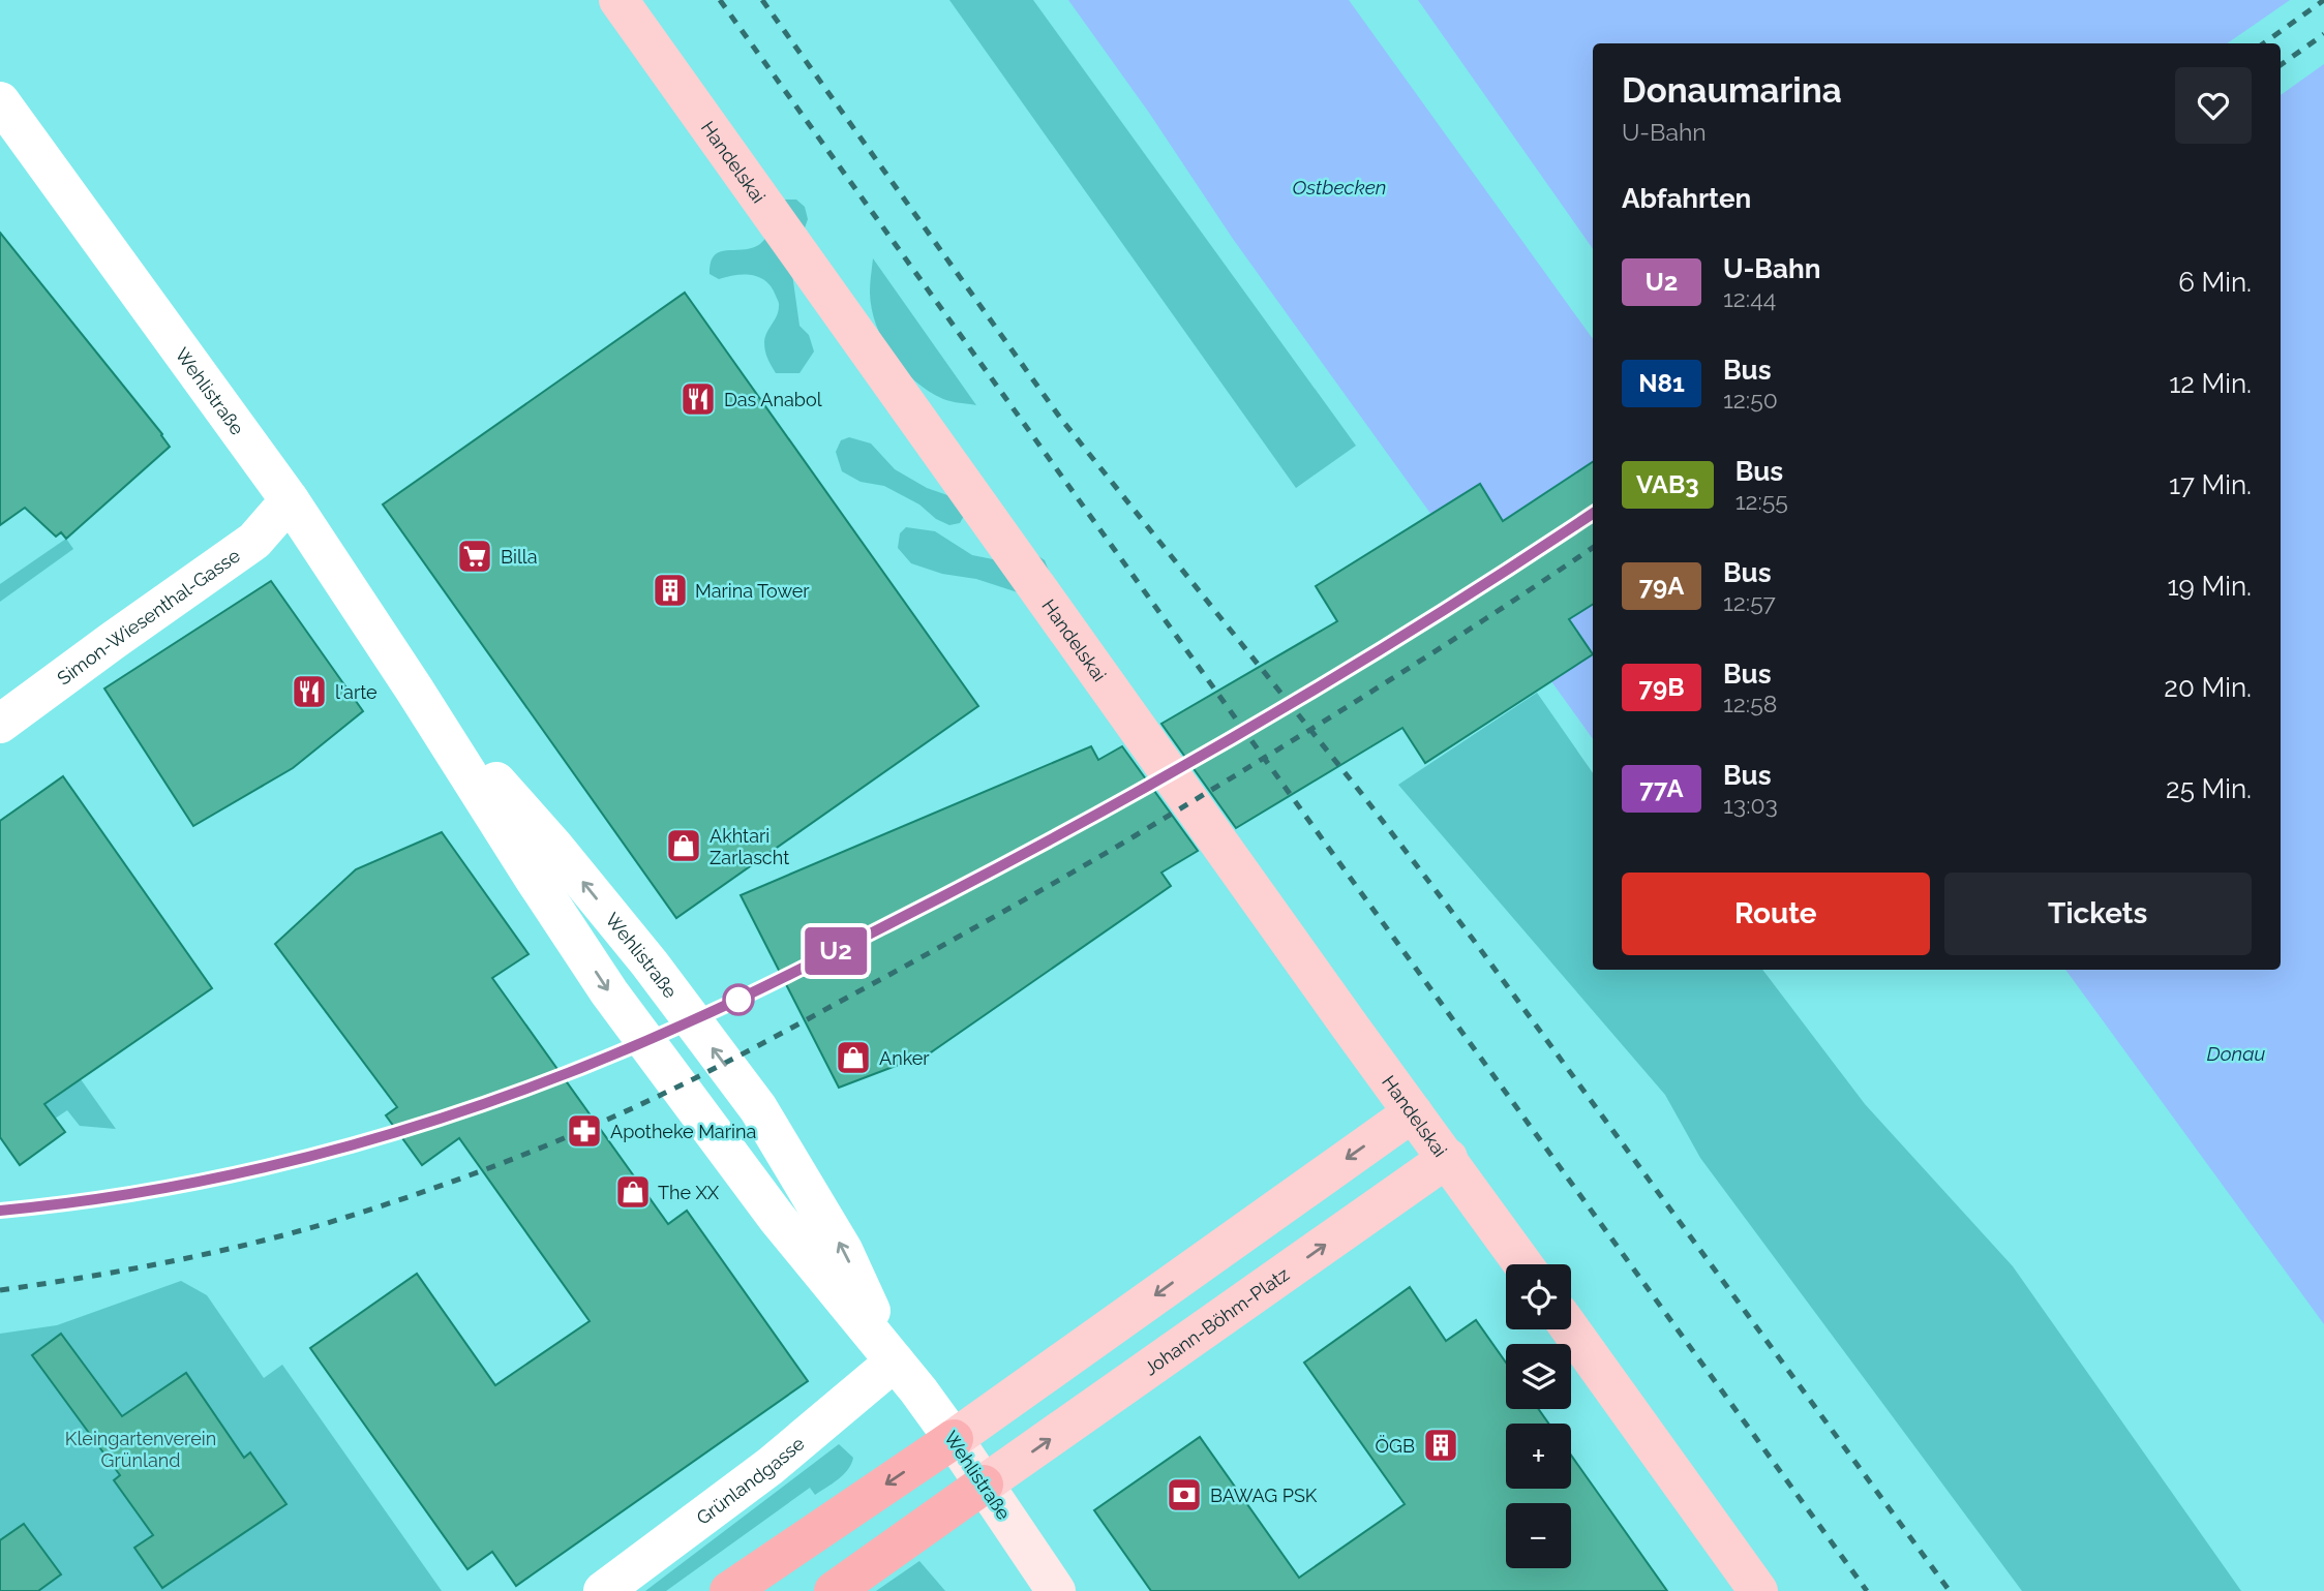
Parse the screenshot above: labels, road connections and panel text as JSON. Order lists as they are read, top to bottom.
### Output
{
  "streets": {
    "main road": ["Handelskai", "Johann-Böhm-Platz"],
    "street": ["Wehlistraße", "Simon-Wiesenthal-Gasse", "Grünlandgasse"]
  },
  "crossings": [
    ["Handelskai", "Johann-Böhm-Platz"],
    ["Wehlistraße", "Simon-Wiesenthal-Gasse"],
    ["Wehlistraße", "Johann-Böhm-Platz"],
    ["Wehlistraße", "Grünlandgasse"]
  ],
  "water": ["Ostbecken", "Donau"],
  "parks": ["Kleingartenverein Grünland"],
  "places": {
    "restaurant": ["Das Anabol", "l'arte"],
    "supermarket": ["Billa"],
    "building": ["Marina Tower", "ÖGB"],
    "shop": ["Akhtari Zarlascht", "Anker", "The XX"],
    "pharmacy": ["Apotheke Marina"],
    "bank": ["BAWAG PSK"]
  },
  "lines": ["metro line U2"],
  "page": {
    "on_map": "U2",
    "heading": [
      ["Donaumarina", "U-Bahn"],
      "Abfahrten"
    ],
    "list": [
      {
        "mark": "U2",
        "name": "U-Bahn",
        "note": "12:44",
        "value": "6 Min."
      },
      {
        "mark": "N81",
        "name": "Bus",
        "note": "12:50",
        "value": "12 Min."
      },
      {
        "mark": "VAB3",
        "name": "Bus",
        "note": "12:55",
        "value": "17 Min."
      },
      {
        "mark": "79A",
        "name": "Bus",
        "note": "12:57",
        "value": "19 Min."
      },
      {
        "mark": "79B",
        "name": "Bus",
        "note": "12:58",
        "value": "20 Min."
      },
      {
        "mark": "77A",
        "name": "Bus",
        "note": "13:03",
        "value": "25 Min."
      }
    ],
    "buttons": ["Route", "Tickets"],
    "map_buttons": ["+", "−"]
  }
}
